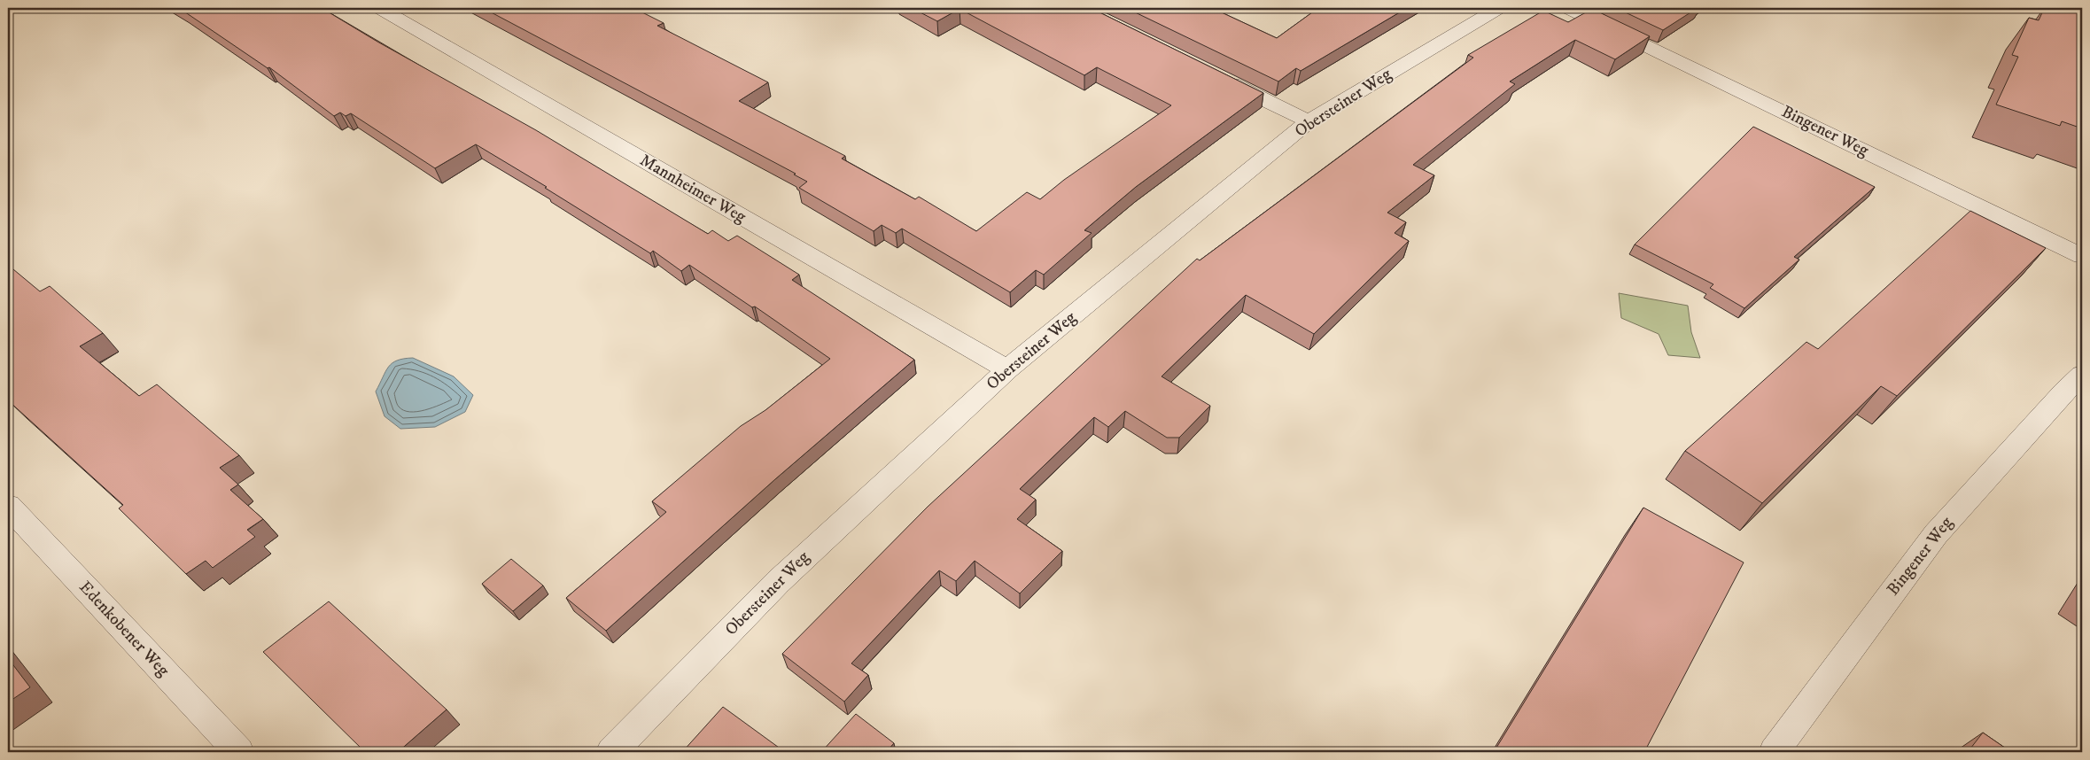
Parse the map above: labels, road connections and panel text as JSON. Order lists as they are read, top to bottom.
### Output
{
  "streets": {
    "street": [
      "Obersteiner Weg",
      "Bingener Weg",
      "Mannheimer Weg",
      "Edenkobener Weg"
    ]
  },
  "crossings": [
    ["Obersteiner Weg", "Mannheimer Weg"]
  ]
}
